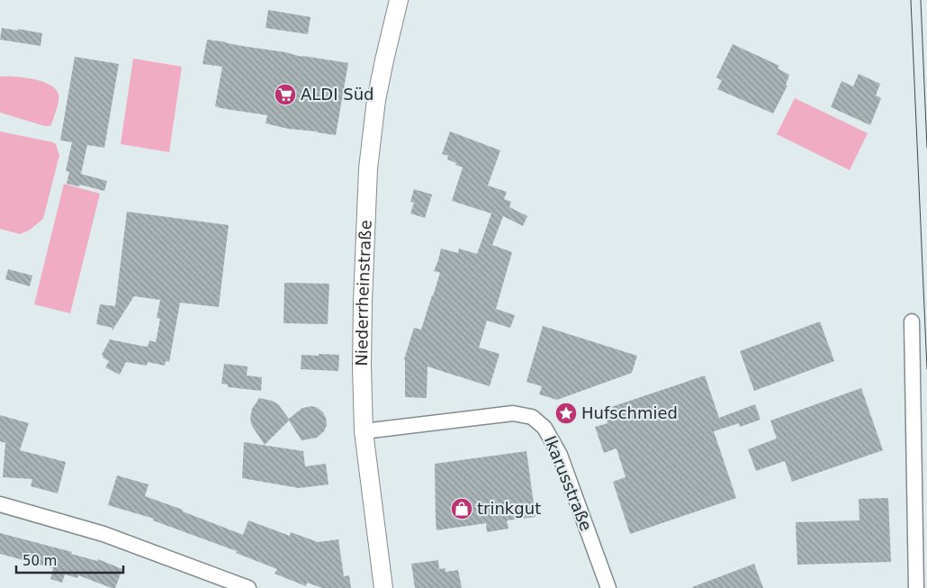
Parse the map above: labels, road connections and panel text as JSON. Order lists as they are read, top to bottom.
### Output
{
  "streets": {
    "street": ["Niederrheinstraße", "Ikarusstraße"]
  },
  "crossings": [
    ["Niederrheinstraße", "Ikarusstraße"]
  ],
  "places": {
    "supermarket": ["ALDI Süd"],
    "place": ["Hufschmied"],
    "shop": ["trinkgut"]
  },
  "scale_bar": "50 m"
}
